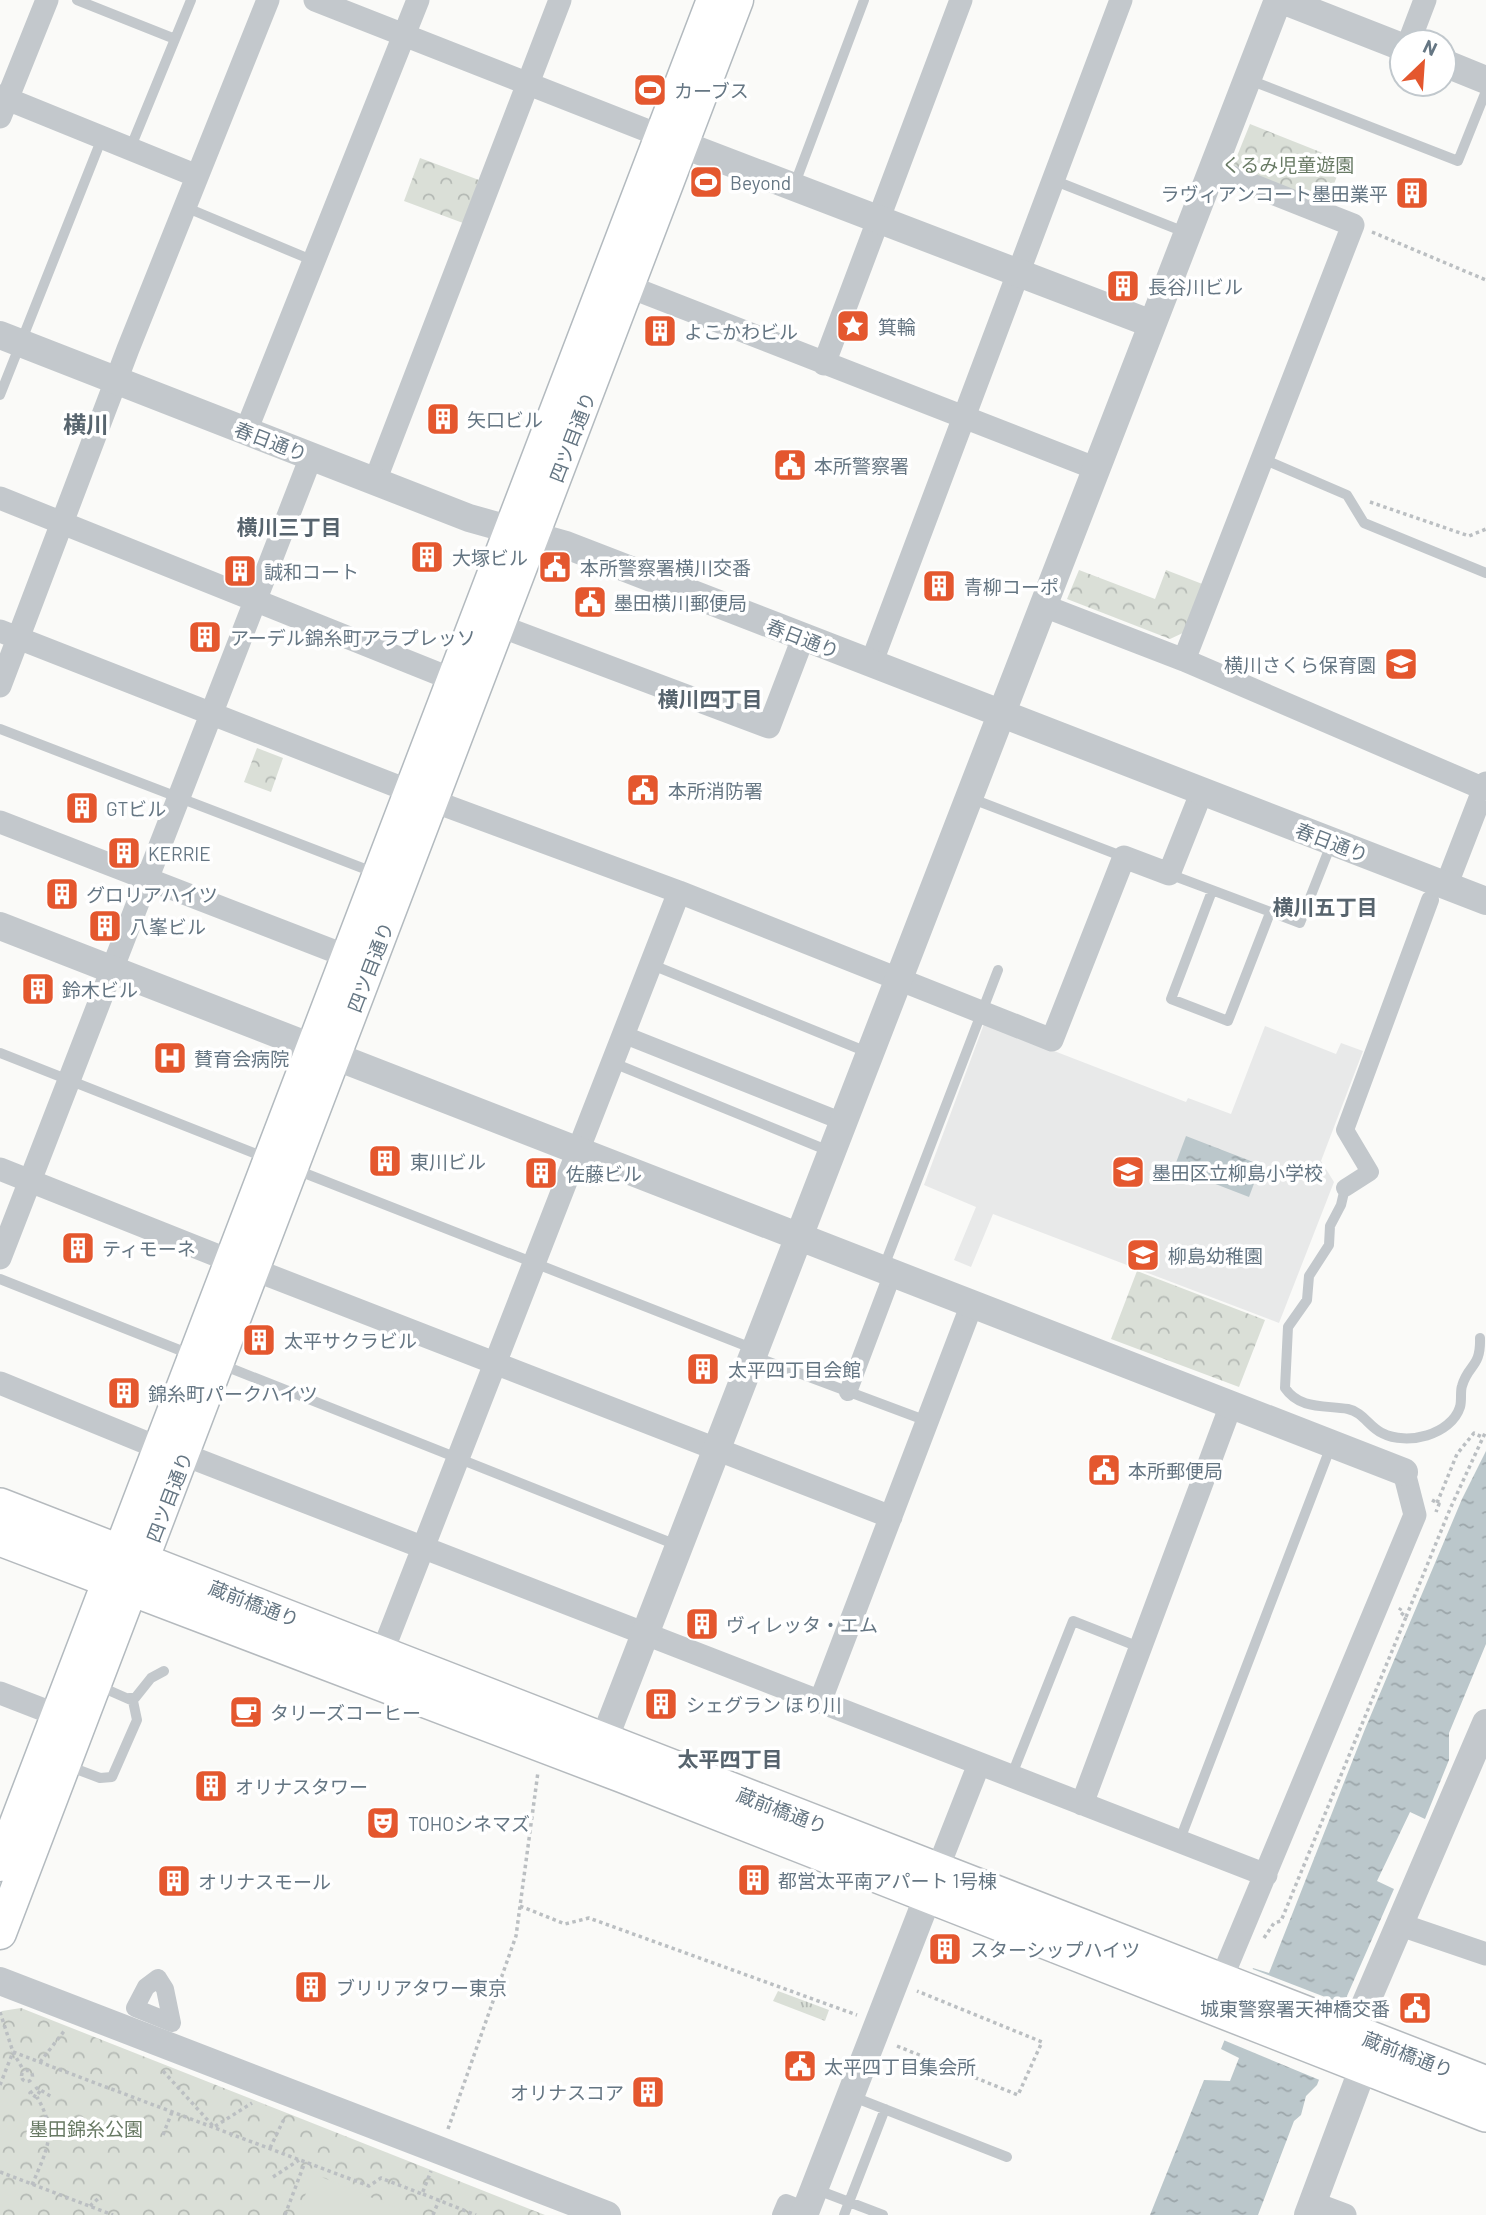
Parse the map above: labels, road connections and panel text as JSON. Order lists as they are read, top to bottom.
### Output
{
  "streets": {
    "main road": ["四ツ目通り", "蔵前橋通り"],
    "street": ["春日通り"]
  },
  "crossings": [
    ["四ツ目通り", "春日通り"],
    ["四ツ目通り", "蔵前橋通り"]
  ],
  "districts": [
    "横川",
    "横川三丁目",
    "横川四丁目",
    "横川五丁目",
    "太平四丁目"
  ],
  "parks": ["くるみ児童遊園", "墨田錦糸公園"],
  "places": {
    "sports": ["カーブス", "Beyond"],
    "building": [
      "ラヴィアンコート墨田業平",
      "長谷川ビル",
      "よこかわビル",
      "矢口ビル",
      "大塚ビル",
      "誠和コート",
      "青柳コーポ",
      "アーデル錦糸町アラプレッソ",
      "GTビル",
      "KERRIE",
      "グロリアハイツ",
      "八峯ビル",
      "鈴木ビル",
      "東川ビル",
      "佐藤ビル",
      "ティモーネ",
      "太平サクラビル",
      "太平四丁目会館",
      "錦糸町パークハイツ",
      "ヴィレッタ・エム",
      "シェグラン ほり川",
      "オリナスタワー",
      "都営太平南アパート 1号棟",
      "オリナスモール",
      "スターシップハイツ",
      "ブリリアタワー東京",
      "オリナスコア"
    ],
    "place": ["箕輪"],
    "public building": [
      "本所警察署",
      "本所警察署横川交番",
      "墨田横川郵便局",
      "本所消防署",
      "本所郵便局",
      "城東警察署天神橋交番",
      "太平四丁目集会所"
    ],
    "school or university": ["横川さくら保育園", "墨田区立柳島小学校", "柳島幼稚園"],
    "hospital": ["賛育会病院"],
    "cafe": ["タリーズコーヒー"],
    "theatre": ["TOHOシネマズ"]
  },
  "north": "top right"
}
